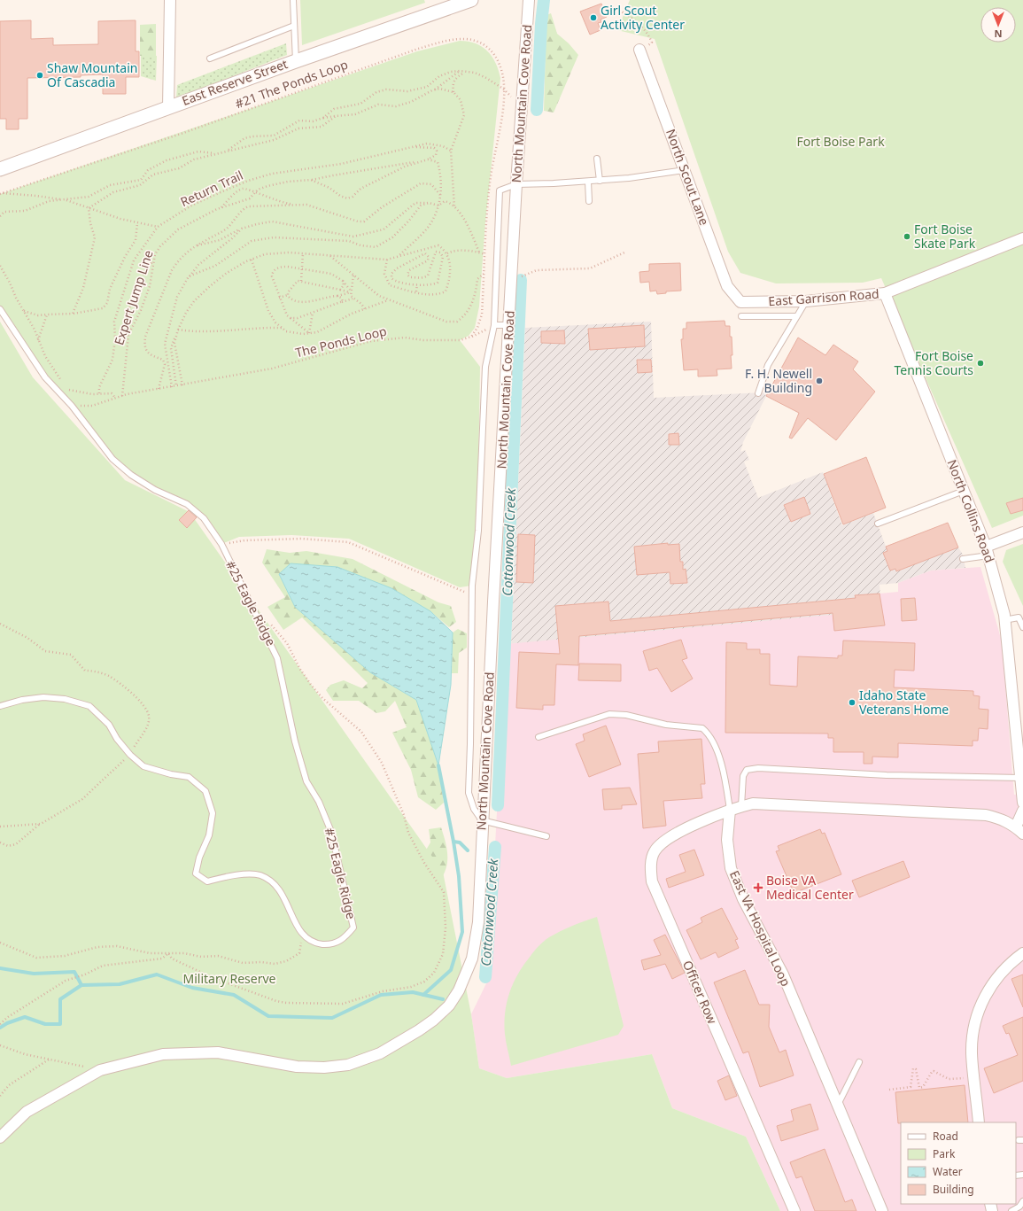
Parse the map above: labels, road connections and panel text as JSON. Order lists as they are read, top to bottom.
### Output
{
  "streets": {
    "street": [
      "East Reserve Street",
      "North Mountain Cove Road",
      "North Scout Lane",
      "East Garrison Road",
      "North Collins Road",
      "East VA Hospital Loop",
      "Officer Row"
    ],
    "lane": ["#25 Eagle Ridge"],
    "path": [
      "#21 The Ponds Loop",
      "Return Trail",
      "Expert Jump Line",
      "The Ponds Loop"
    ]
  },
  "crossings": [
    ["North Scout Lane", "East Garrison Road"],
    ["Expert Jump Line", "The Ponds Loop"],
    ["East Garrison Road", "North Collins Road"],
    ["East VA Hospital Loop", "Officer Row"]
  ],
  "water": ["Cottonwood Creek"],
  "parks": ["Fort Boise Park", "Military Reserve"],
  "places": {
    "other": [
      "Girl Scout Activity Center",
      "Shaw Mountain Of Cascadia",
      "Fort Boise Skate Park",
      "Fort Boise Tennis Courts",
      "F. H. Newell Building",
      "Idaho State Veterans Home"
    ],
    "health": ["Boise VA Medical Center"]
  },
  "legend": [
    "Road",
    "Park",
    "Water",
    "Building"
  ],
  "north": "bottom"
}
